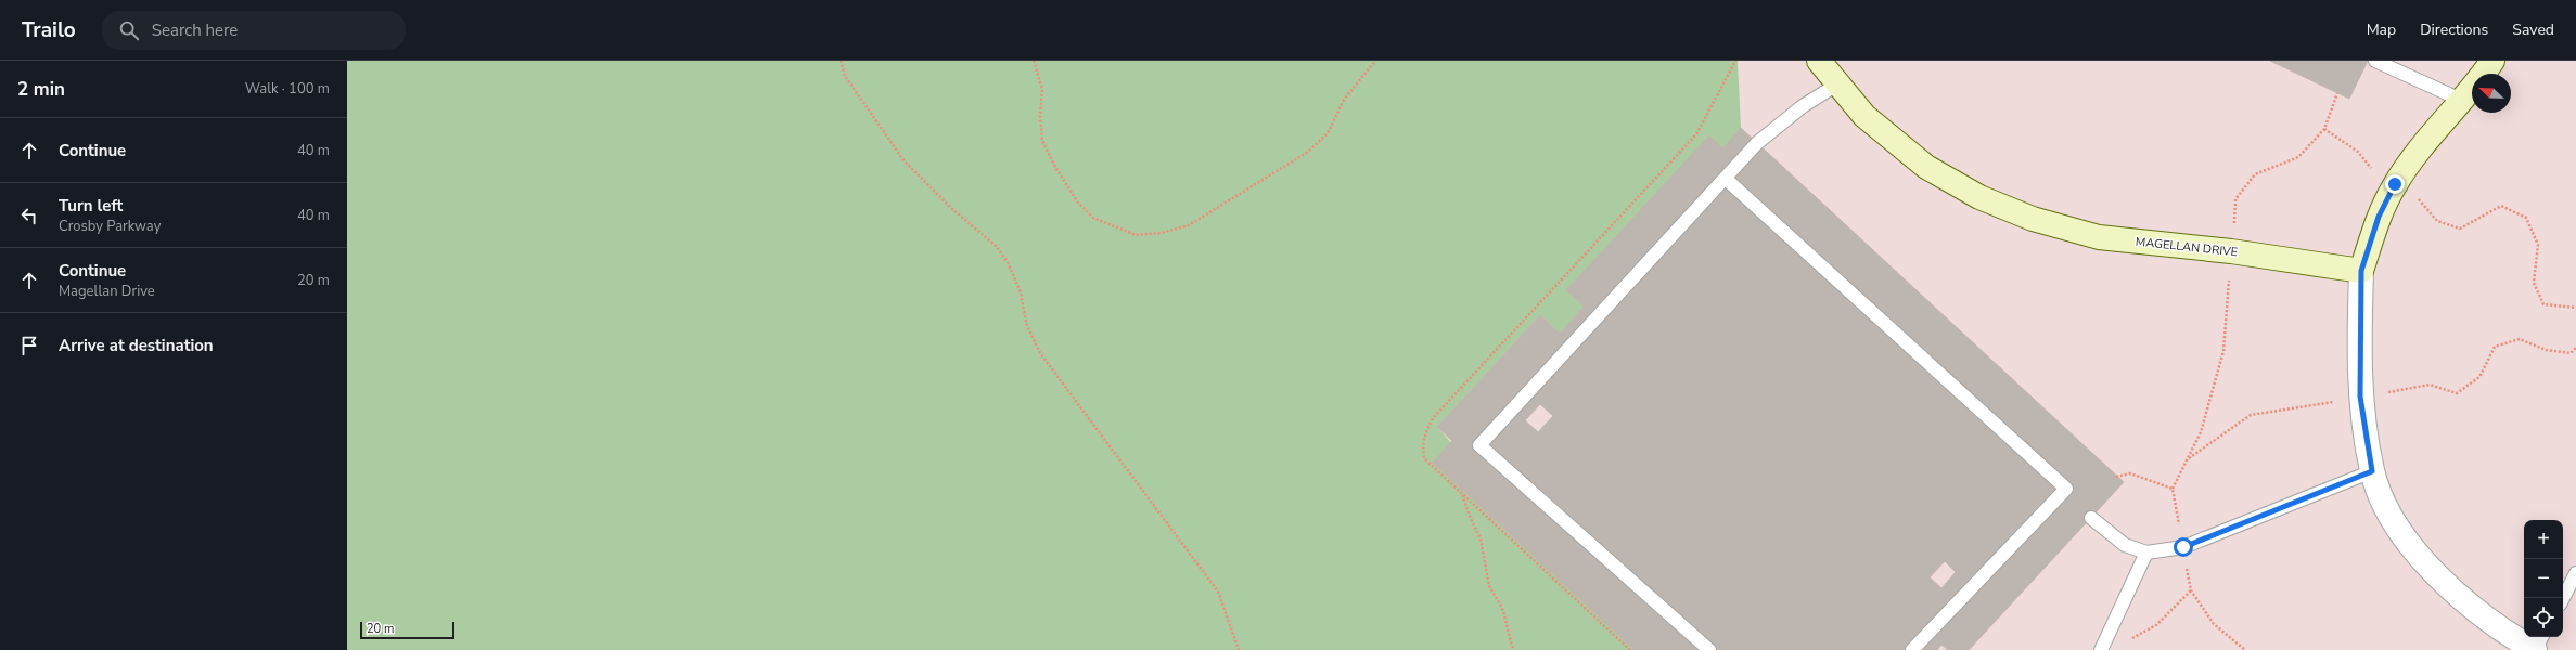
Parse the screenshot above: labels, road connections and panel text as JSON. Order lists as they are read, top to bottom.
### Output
{
  "streets": {
    "street": ["MAGELLAN DRIVE"]
  },
  "scale_bar": "20 m",
  "north": "top left",
  "page": {
    "header": "Trailo",
    "search": "Search here",
    "nav": ["Map", "Directions", "Saved"],
    "heading": ["2 min", "Walk · 100 m"],
    "list": [
      ["Continue", "40 m"],
      ["Turn left", "Crosby Parkway", "40 m"],
      ["Continue", "Magellan Drive", "20 m"],
      "Arrive at destination"
    ],
    "map_buttons": ["+", "−"],
    "scale": "20 m"
  }
}
